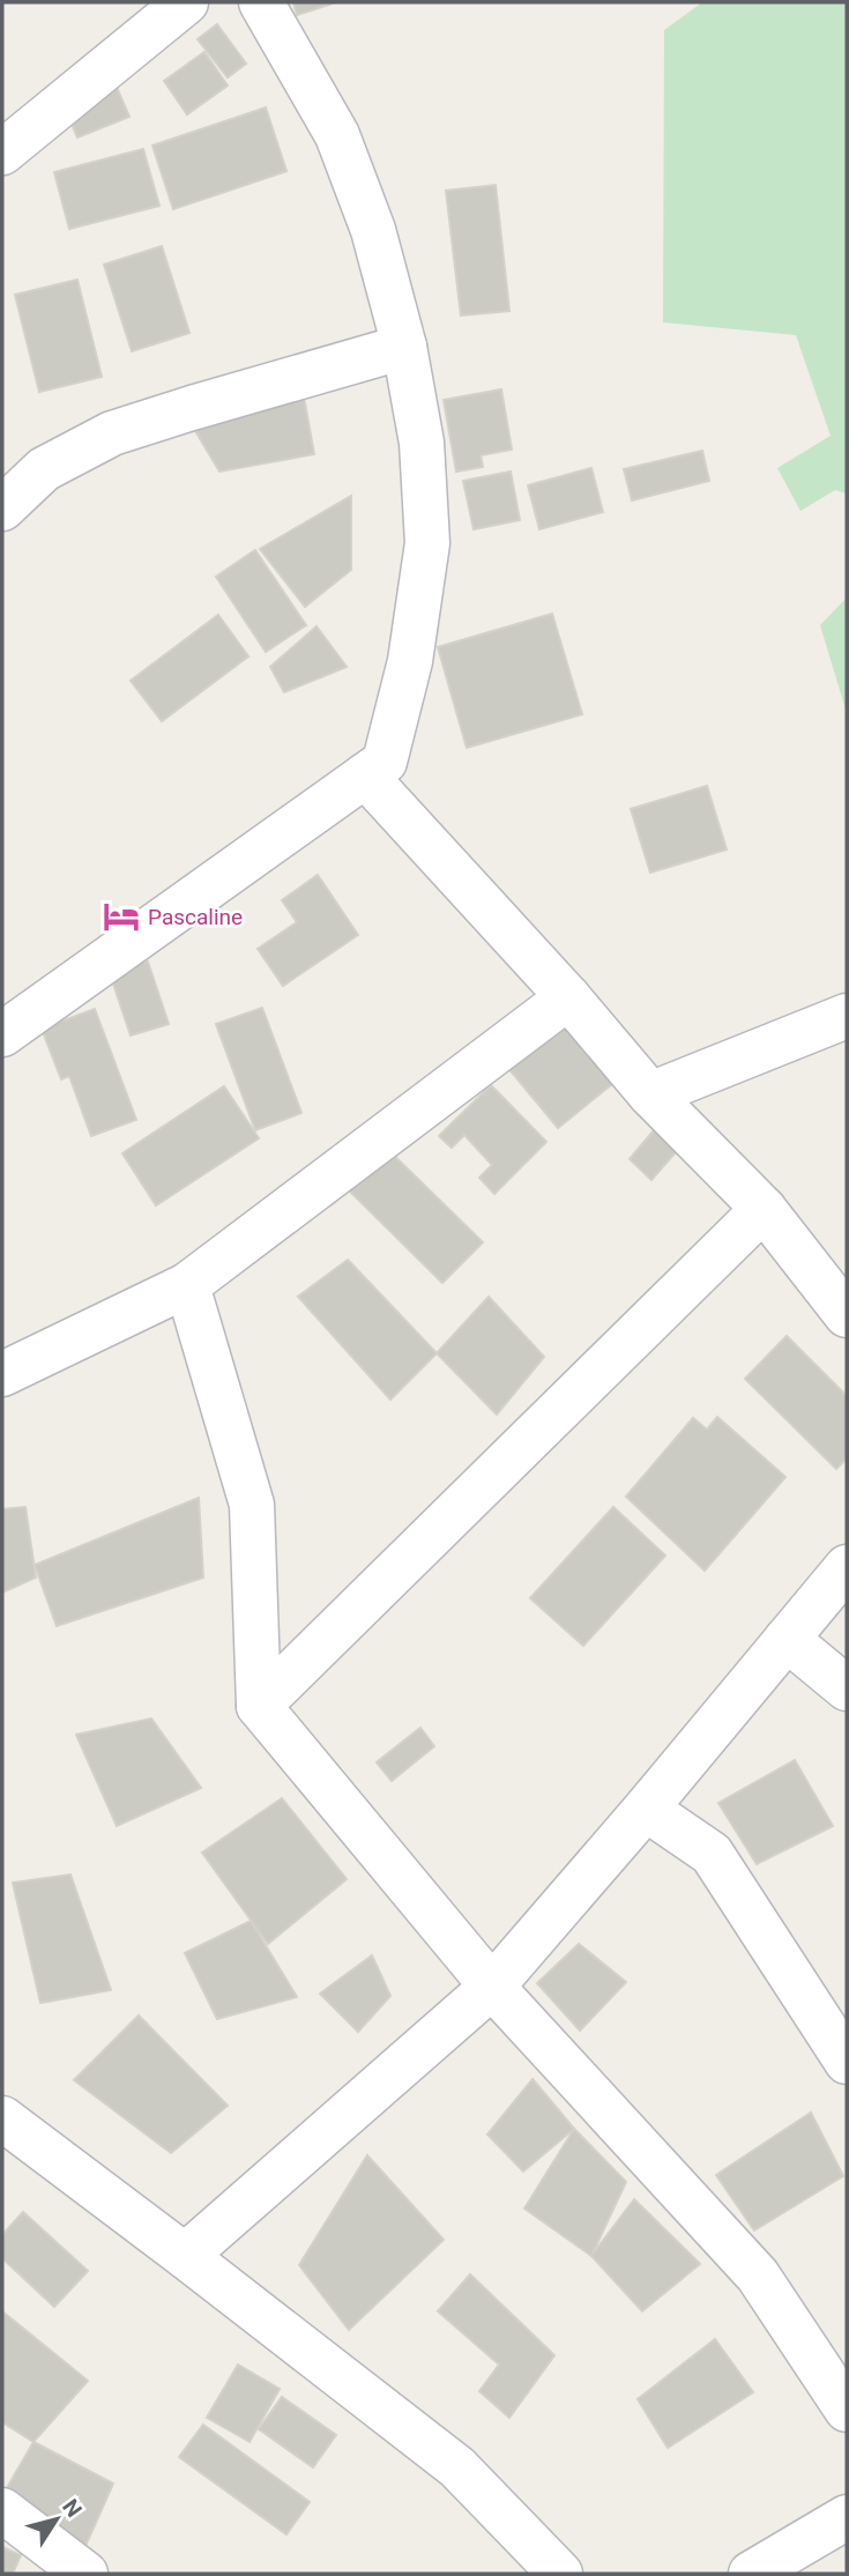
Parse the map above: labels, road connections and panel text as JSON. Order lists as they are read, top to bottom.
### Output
{
  "places": {
    "hotel": ["Pascaline"]
  },
  "north": "top right"
}
